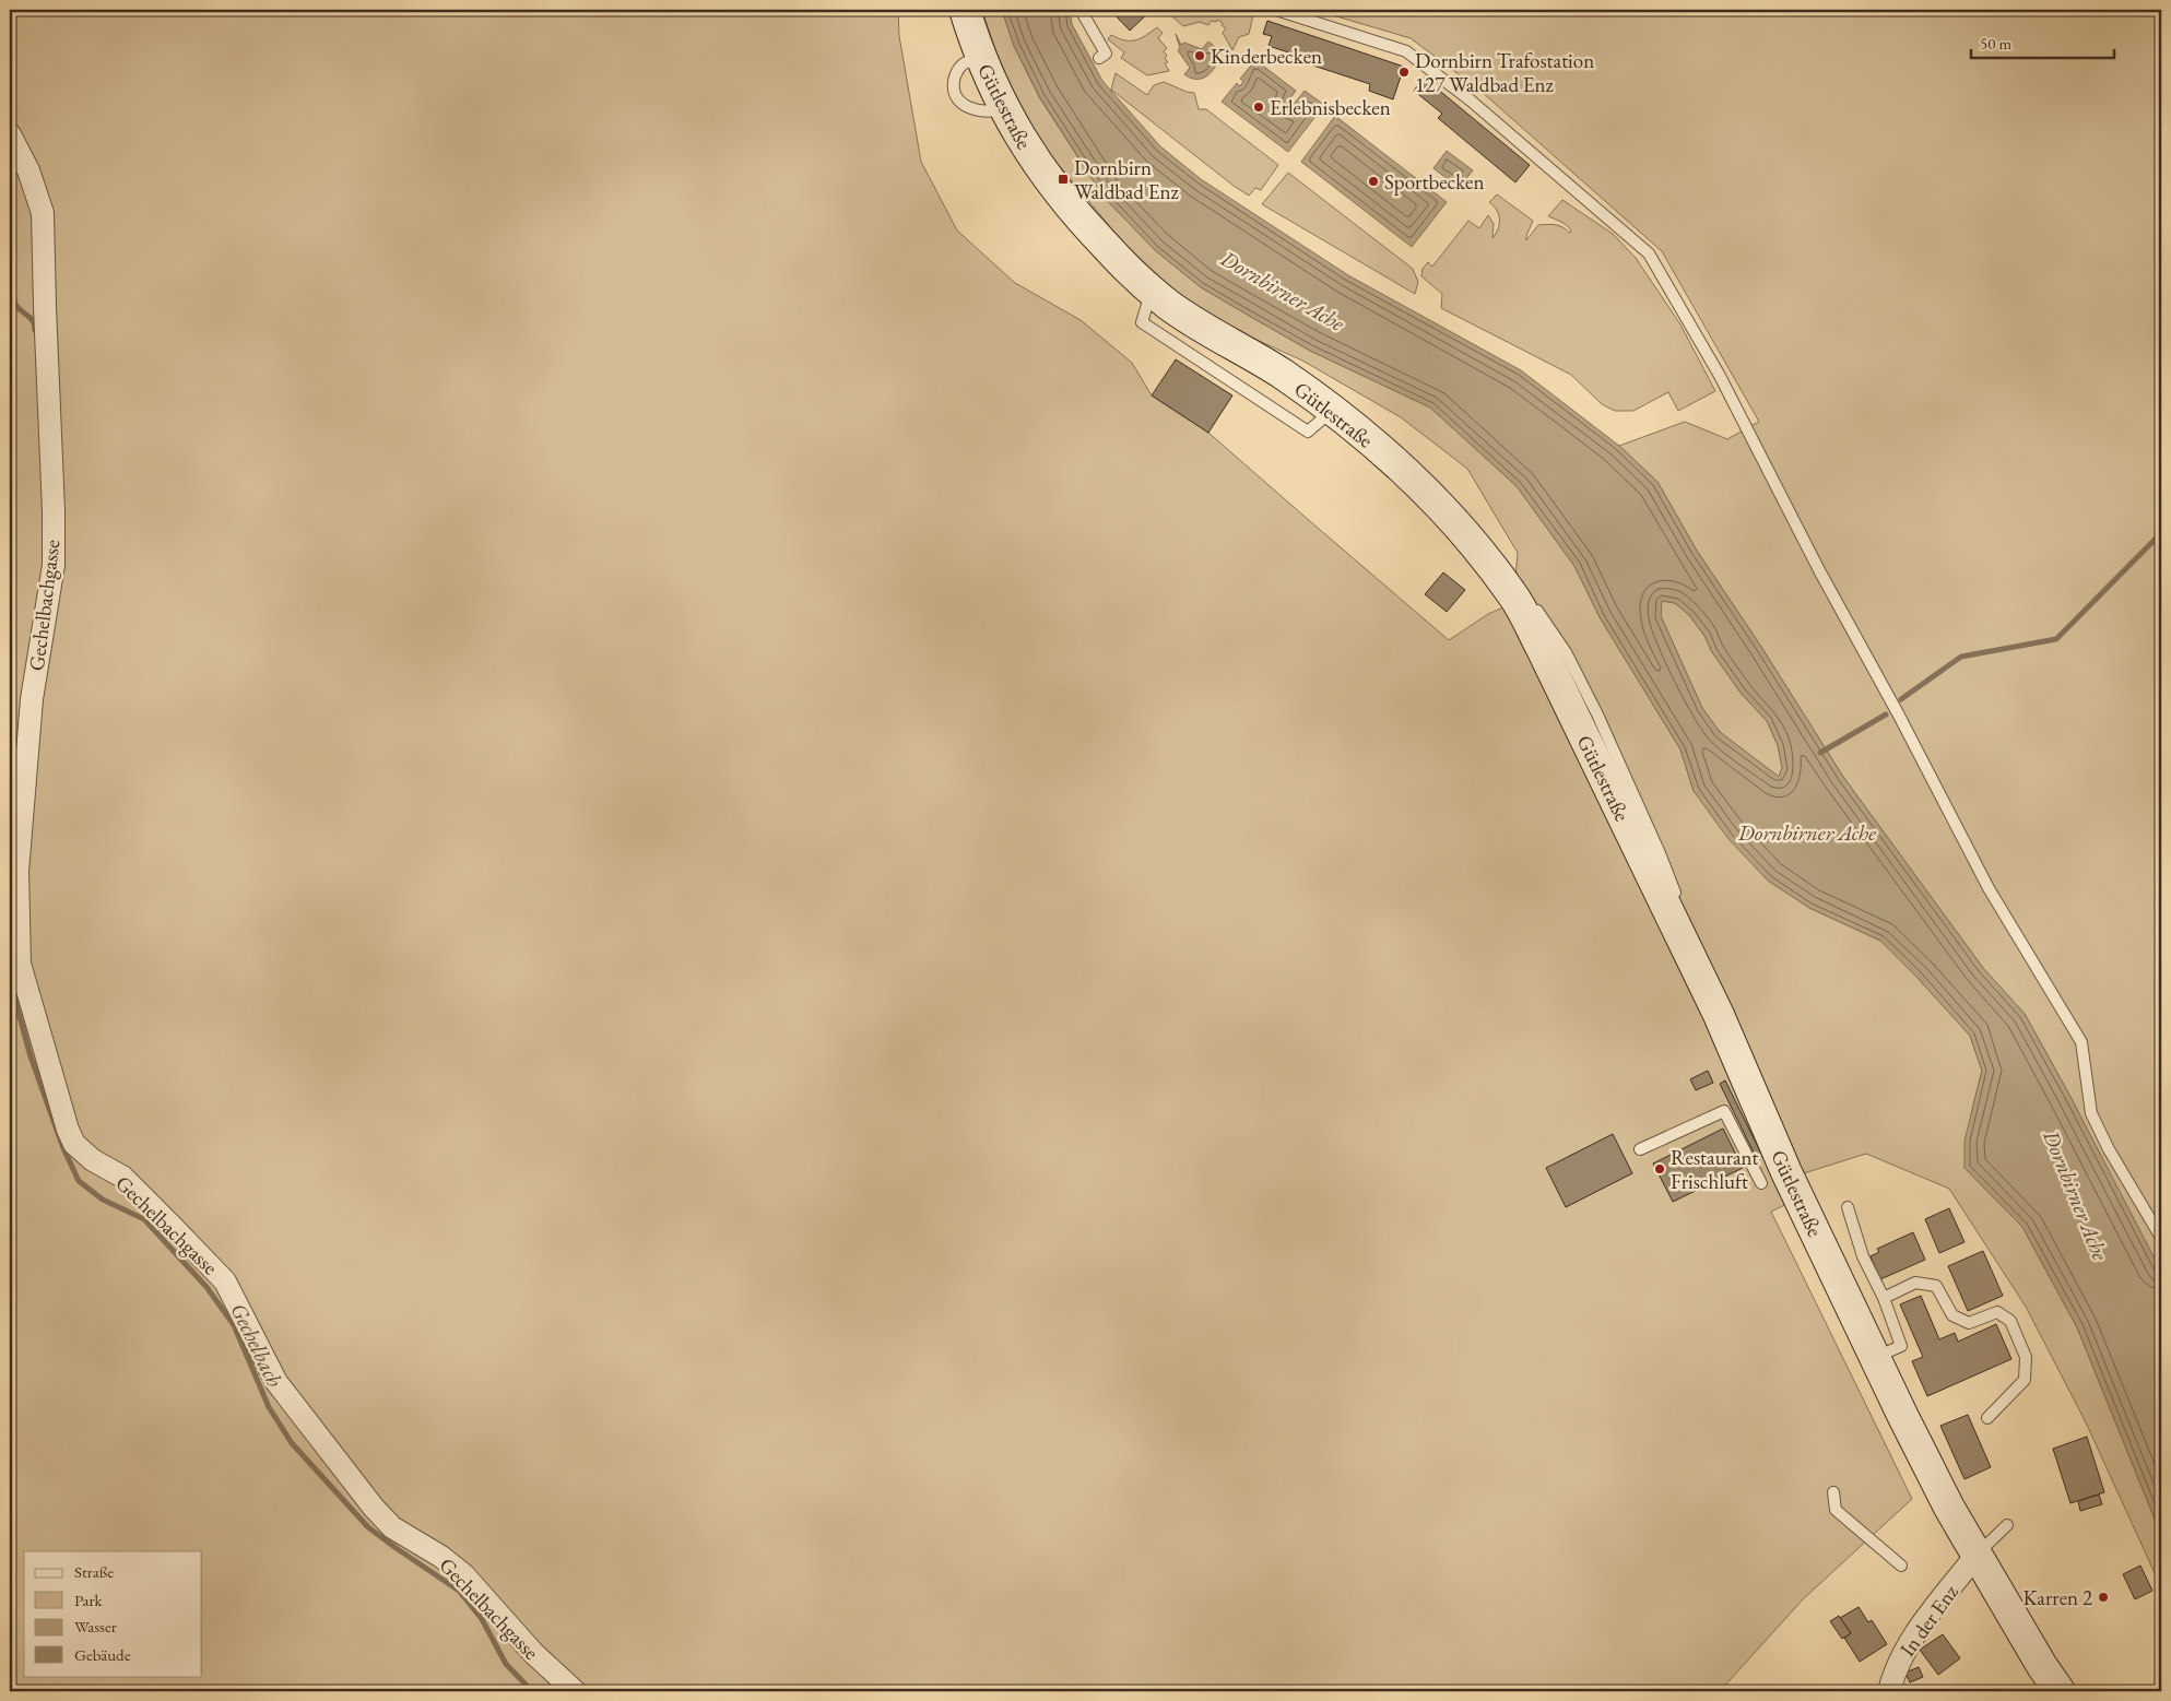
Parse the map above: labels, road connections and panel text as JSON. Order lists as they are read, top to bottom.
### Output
{
  "streets": {
    "street": ["Gütlestraße", "Gechelbachgasse", "In der Enz"]
  },
  "crossings": [
    ["Gütlestraße", "In der Enz"]
  ],
  "water": ["Dornbirner Ache", "Gechelbach"],
  "places": {
    "other": [
      "Kinderbecken",
      "Dornbirn Trafostation 127 Waldbad Enz",
      "Erlebnisbecken",
      "Sportbecken",
      "Restaurant Frischluft",
      "Karren 2"
    ],
    "transit": ["Dornbirn Waldbad Enz"]
  },
  "legend": [
    "Straße",
    "Park",
    "Wasser",
    "Gebäude"
  ],
  "scale_bar": "50 m"
}
